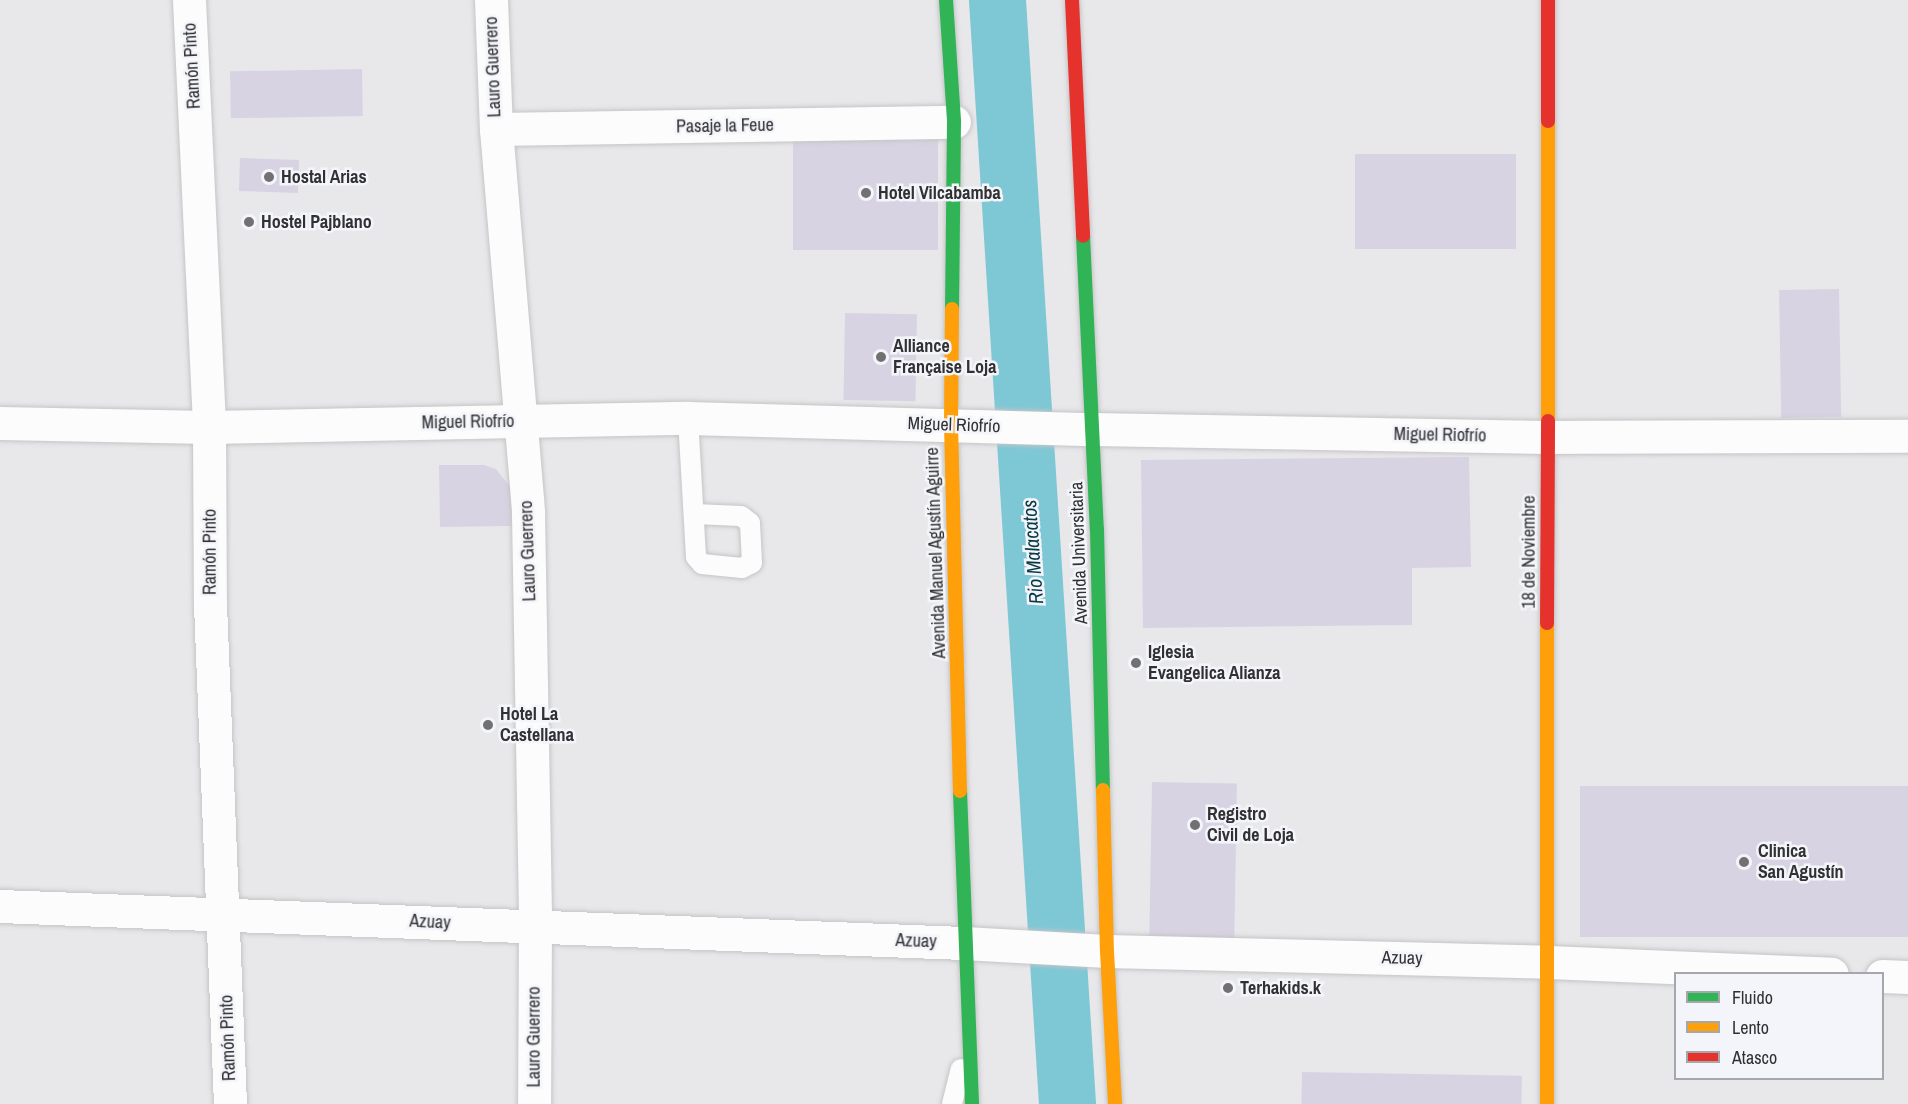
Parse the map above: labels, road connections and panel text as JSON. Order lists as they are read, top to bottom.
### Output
{
  "streets": {
    "main road": ["18 de Noviembre", "Avenida Manuel Agustín Aguirre", "Avenida Universitaria"],
    "street": [
      "Ramón Pinto",
      "Lauro Guerrero",
      "Pasaje la Feue",
      "Miguel Riofrío",
      "Azuay"
    ]
  },
  "crossings": [
    ["Ramón Pinto", "Miguel Riofrío"],
    ["Ramón Pinto", "Azuay"],
    ["Lauro Guerrero", "Pasaje la Feue"],
    ["Lauro Guerrero", "Miguel Riofrío"],
    ["Lauro Guerrero", "Azuay"],
    ["Pasaje la Feue", "Avenida Manuel Agustín Aguirre"],
    ["Miguel Riofrío", "18 de Noviembre"],
    ["Miguel Riofrío", "Avenida Manuel Agustín Aguirre"],
    ["Miguel Riofrío", "Avenida Universitaria"],
    ["18 de Noviembre", "Azuay"],
    ["Avenida Manuel Agustín Aguirre", "Azuay"],
    ["Avenida Universitaria", "Azuay"]
  ],
  "water": ["Rio Malacatos"],
  "places": [
    "Hostal Arias",
    "Hotel Vilcabamba",
    "Hostel Pajblano",
    "Alliance Française Loja",
    "Iglesia Evangelica Alianza",
    "Hotel La Castellana",
    "Registro Civil de Loja",
    "Clinica San Agustín",
    "Terhakids.k"
  ],
  "legend": ["Fluido", "Lento", "Atasco"]
}
